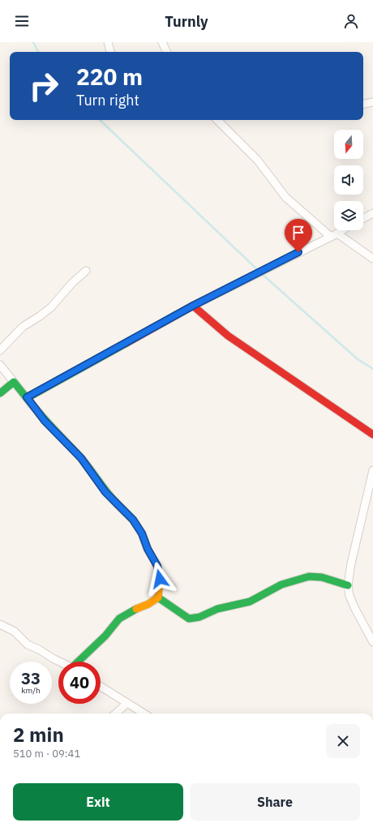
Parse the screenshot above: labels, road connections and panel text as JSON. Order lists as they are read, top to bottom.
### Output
{
  "north": "bottom",
  "page": {
    "header": "Turnly",
    "turn": ["220 m", "Turn right"],
    "speed": "33 km/h",
    "limit": "40",
    "heading": ["2 min", "510 m · 09:41"],
    "buttons": ["Exit", "Share"]
  }
}
